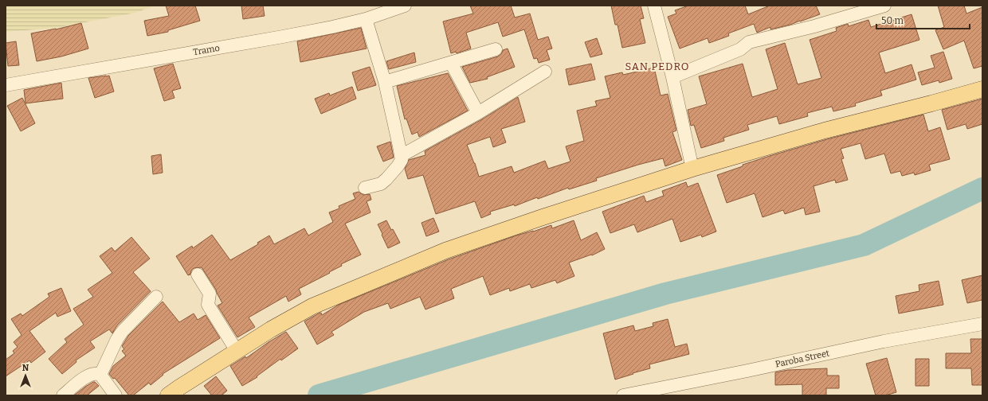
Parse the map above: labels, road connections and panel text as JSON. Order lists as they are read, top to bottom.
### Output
{
  "streets": {
    "street": ["Tramo", "Paroba Street"]
  },
  "districts": ["SAN PEDRO"],
  "scale_bar": "50 m",
  "north": "top"
}
